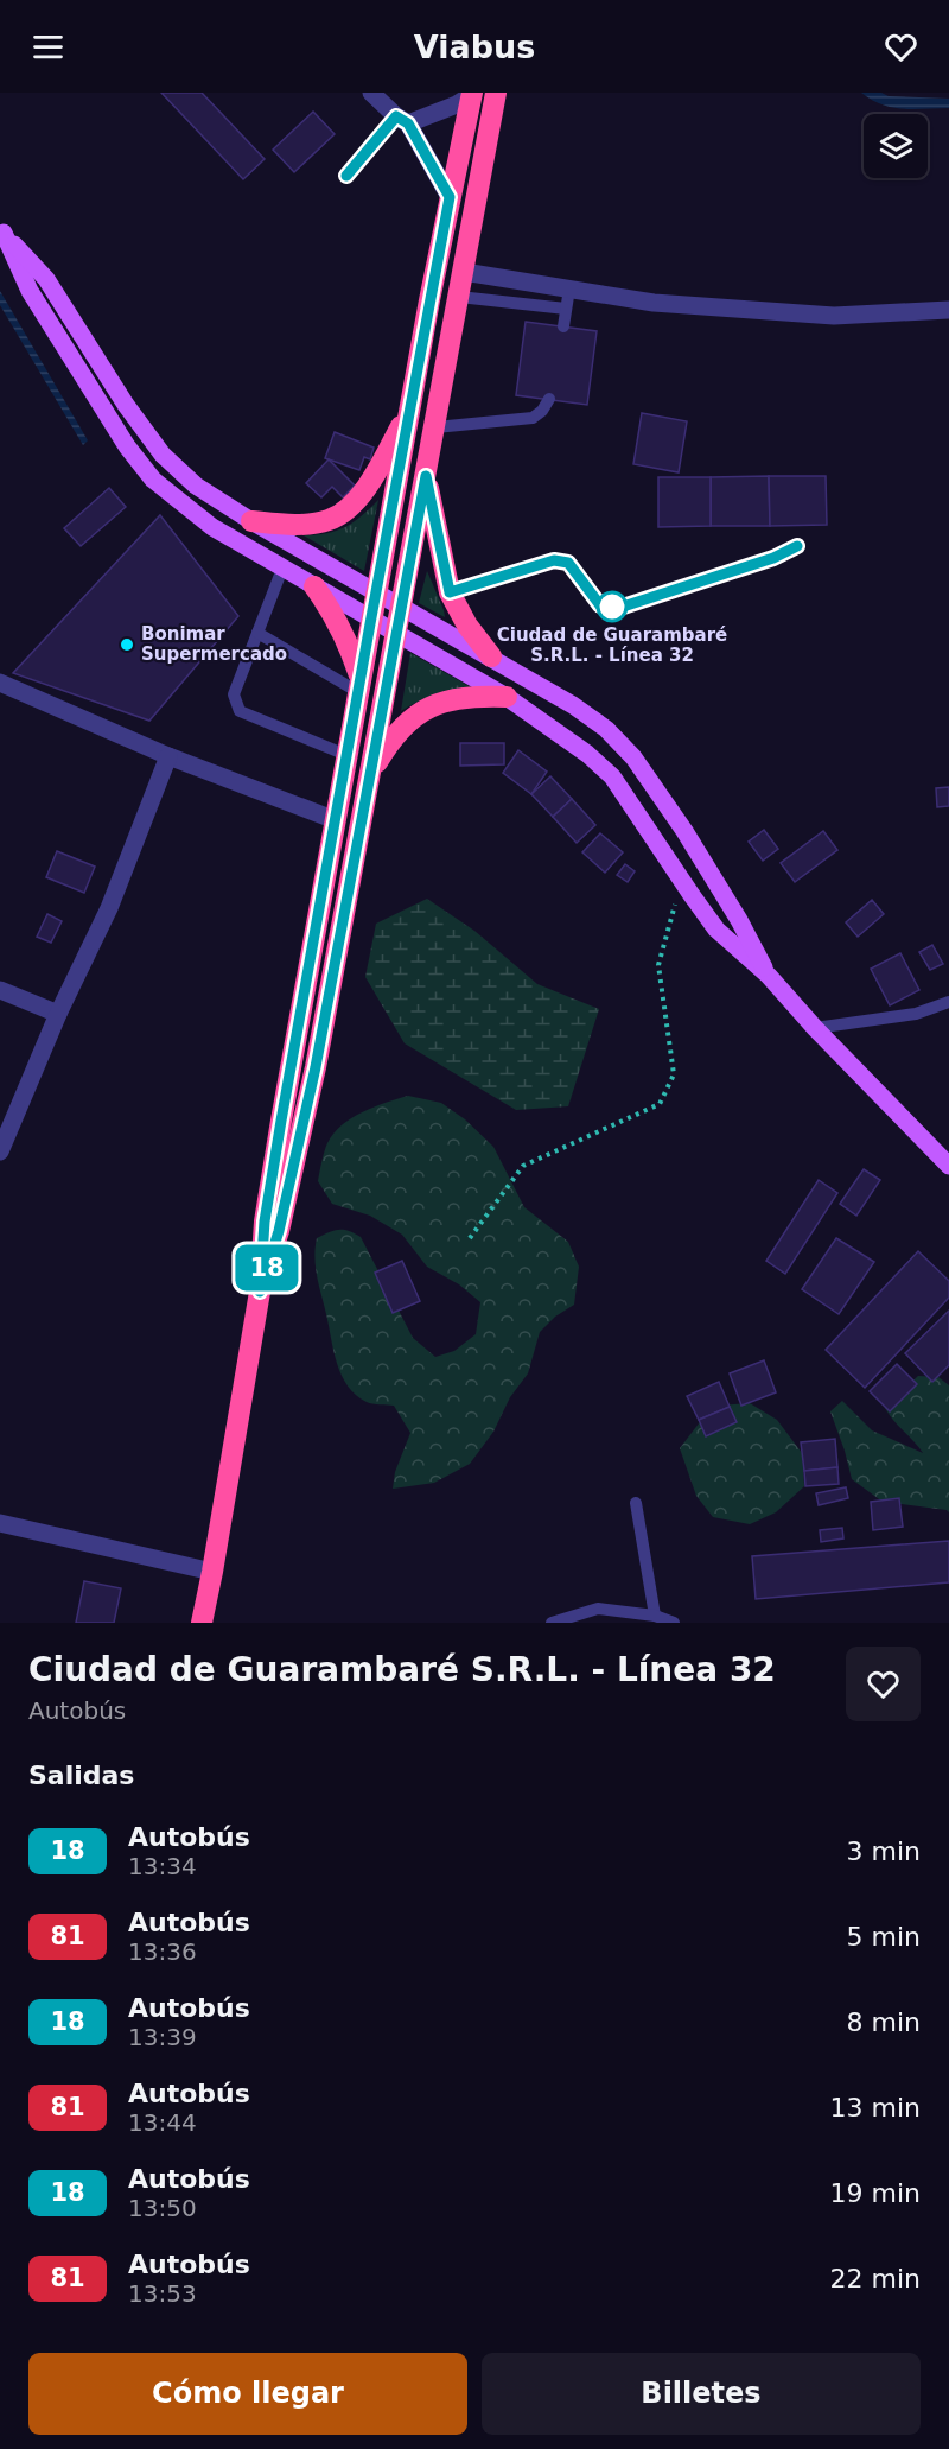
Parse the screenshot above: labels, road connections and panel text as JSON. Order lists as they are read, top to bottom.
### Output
{
  "places": ["Ciudad de Guarambaré S.R.L. - Línea 32", "Bonimar Supermercado"],
  "lines": ["bus line 18"],
  "page": {
    "header": "Viabus",
    "on_map": "18",
    "heading": [
      ["Ciudad de Guarambaré S.R.L. - Línea 32", "Autobús"],
      "Salidas"
    ],
    "list": [
      {
        "mark": "18",
        "name": "Autobús",
        "note": "13:34",
        "value": "3 min"
      },
      {
        "mark": "81",
        "name": "Autobús",
        "note": "13:36",
        "value": "5 min"
      },
      {
        "mark": "18",
        "name": "Autobús",
        "note": "13:39",
        "value": "8 min"
      },
      {
        "mark": "81",
        "name": "Autobús",
        "note": "13:44",
        "value": "13 min"
      },
      {
        "mark": "18",
        "name": "Autobús",
        "note": "13:50",
        "value": "19 min"
      },
      {
        "mark": "81",
        "name": "Autobús",
        "note": "13:53",
        "value": "22 min"
      }
    ],
    "buttons": ["Cómo llegar", "Billetes"]
  }
}
